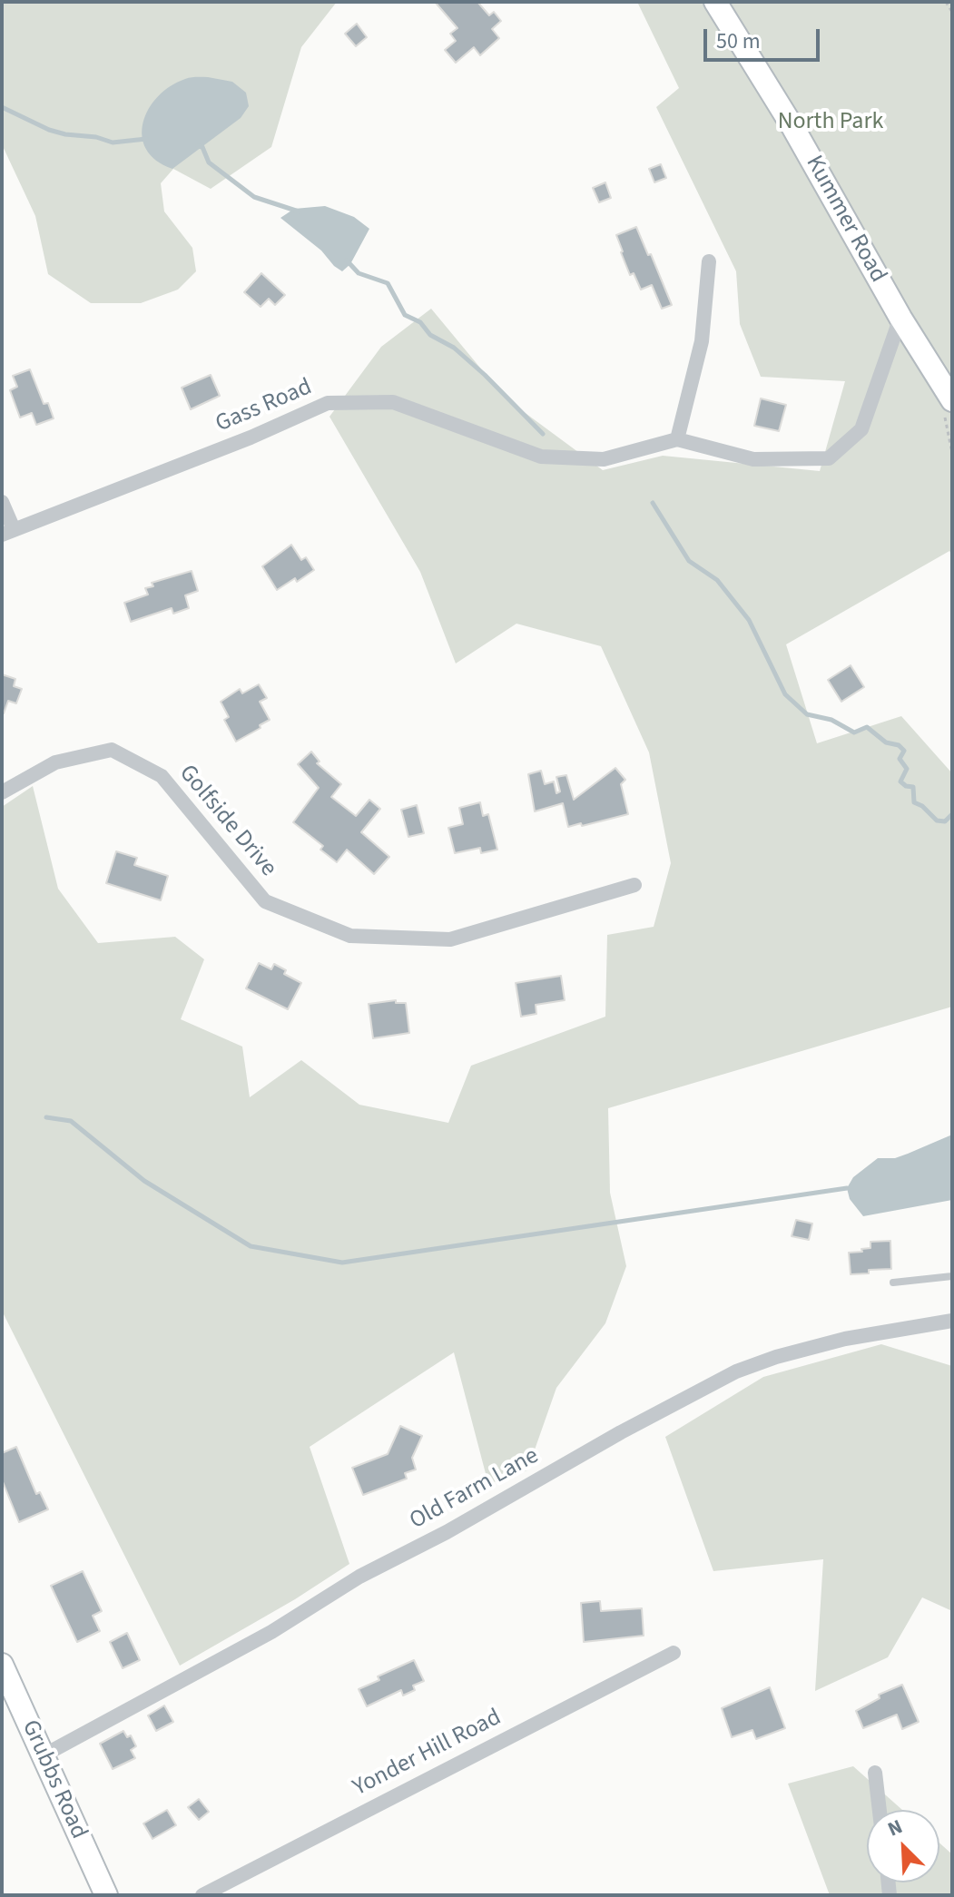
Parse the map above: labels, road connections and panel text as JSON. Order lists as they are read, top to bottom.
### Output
{
  "streets": {
    "street": [
      "Kummer Road",
      "Gass Road",
      "Golfside Drive",
      "Old Farm Lane",
      "Yonder Hill Road",
      "Grubbs Road"
    ]
  },
  "crossings": [
    ["Kummer Road", "Gass Road"],
    ["Old Farm Lane", "Grubbs Road"]
  ],
  "parks": ["North Park"],
  "scale_bar": "50 m",
  "north": "top left"
}
